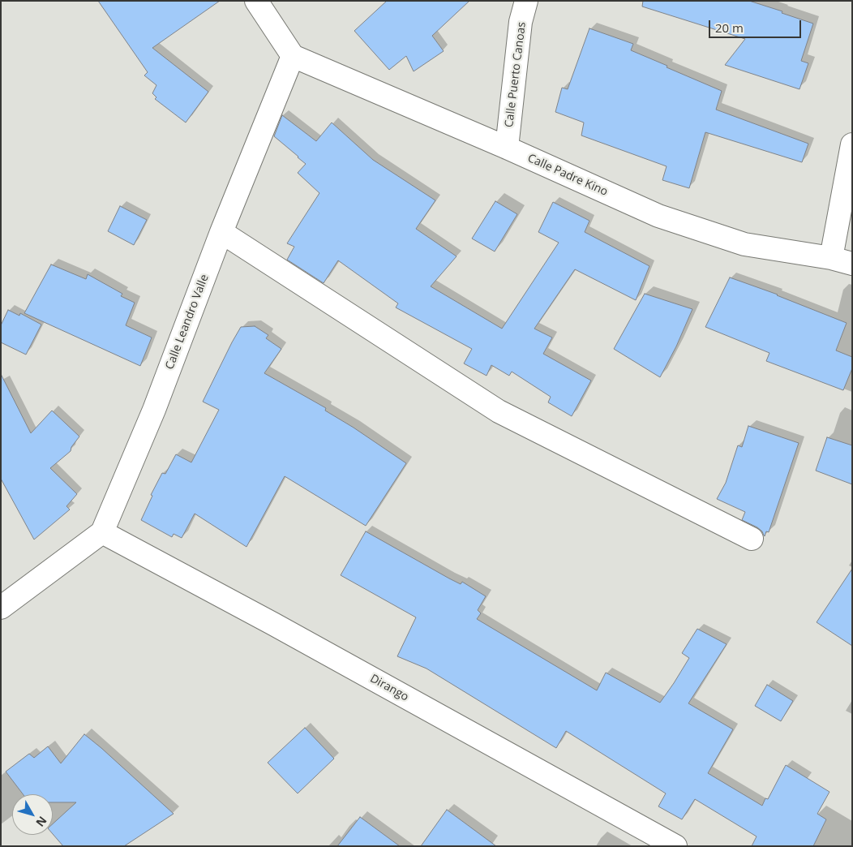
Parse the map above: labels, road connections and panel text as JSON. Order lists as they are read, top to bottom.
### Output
{
  "streets": {
    "street": [
      "Calle Puerto Canoas",
      "Calle Padre Kino",
      "Calle Leandro Valle",
      "Dirango"
    ]
  },
  "crossings": [
    ["Calle Puerto Canoas", "Calle Padre Kino"],
    ["Calle Padre Kino", "Calle Leandro Valle"],
    ["Calle Leandro Valle", "Dirango"]
  ],
  "scale_bar": "20 m",
  "north": "bottom right"
}
